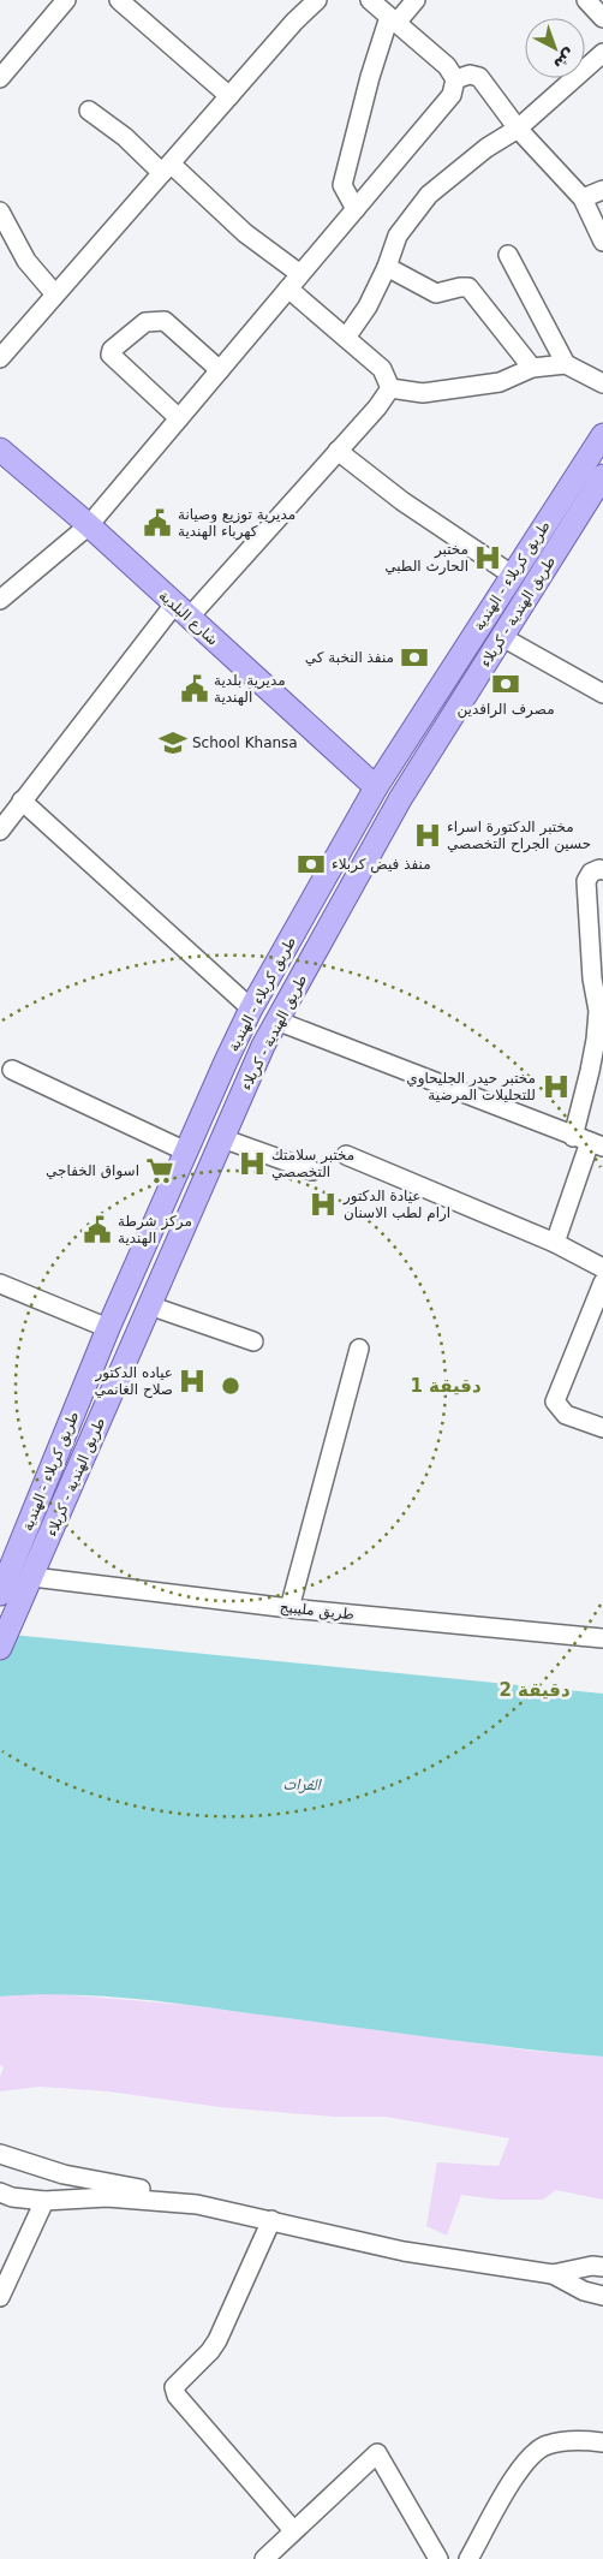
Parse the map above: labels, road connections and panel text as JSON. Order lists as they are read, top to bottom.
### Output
{
  "streets": {
    "main road": ["طريق كربلاء - الهندية", "طريق الهندية - كربلاء", "شارع البلدية"],
    "street": ["طريق مليبيج"]
  },
  "crossings": [
    ["طريق كربلاء - الهندية", "شارع البلدية"],
    ["طريق الهندية - كربلاء", "طريق مليبيج"]
  ],
  "water": ["الفرات"],
  "places": {
    "public building": ["مديرية توزيع وصيانة كهرباء الهندية", "مديرية بلدية الهندية", "مركز شرطة الهندية"],
    "hospital": [
      "مختبر الحارث الطبي",
      "مختبر الدكتورة اسراء حسين الجراح التخصصي",
      "مختبر حيدر الجليحاوي للتحليلات المرضية",
      "مختبر سلامتك التخصصي",
      "عيادة الدكتور ارام لطب الاسنان",
      "عياده الدكتور صلاح الغانمي"
    ],
    "bank": ["منفذ النخبة كي", "مصرف الرافدين", "منفذ فيض كربلاء"],
    "school or university": ["School Khansa"],
    "supermarket": ["اسواق الخفاجي"]
  },
  "north": "bottom right",
  "rings": ["1 دقيقة", "2 دقيقة"]
}
